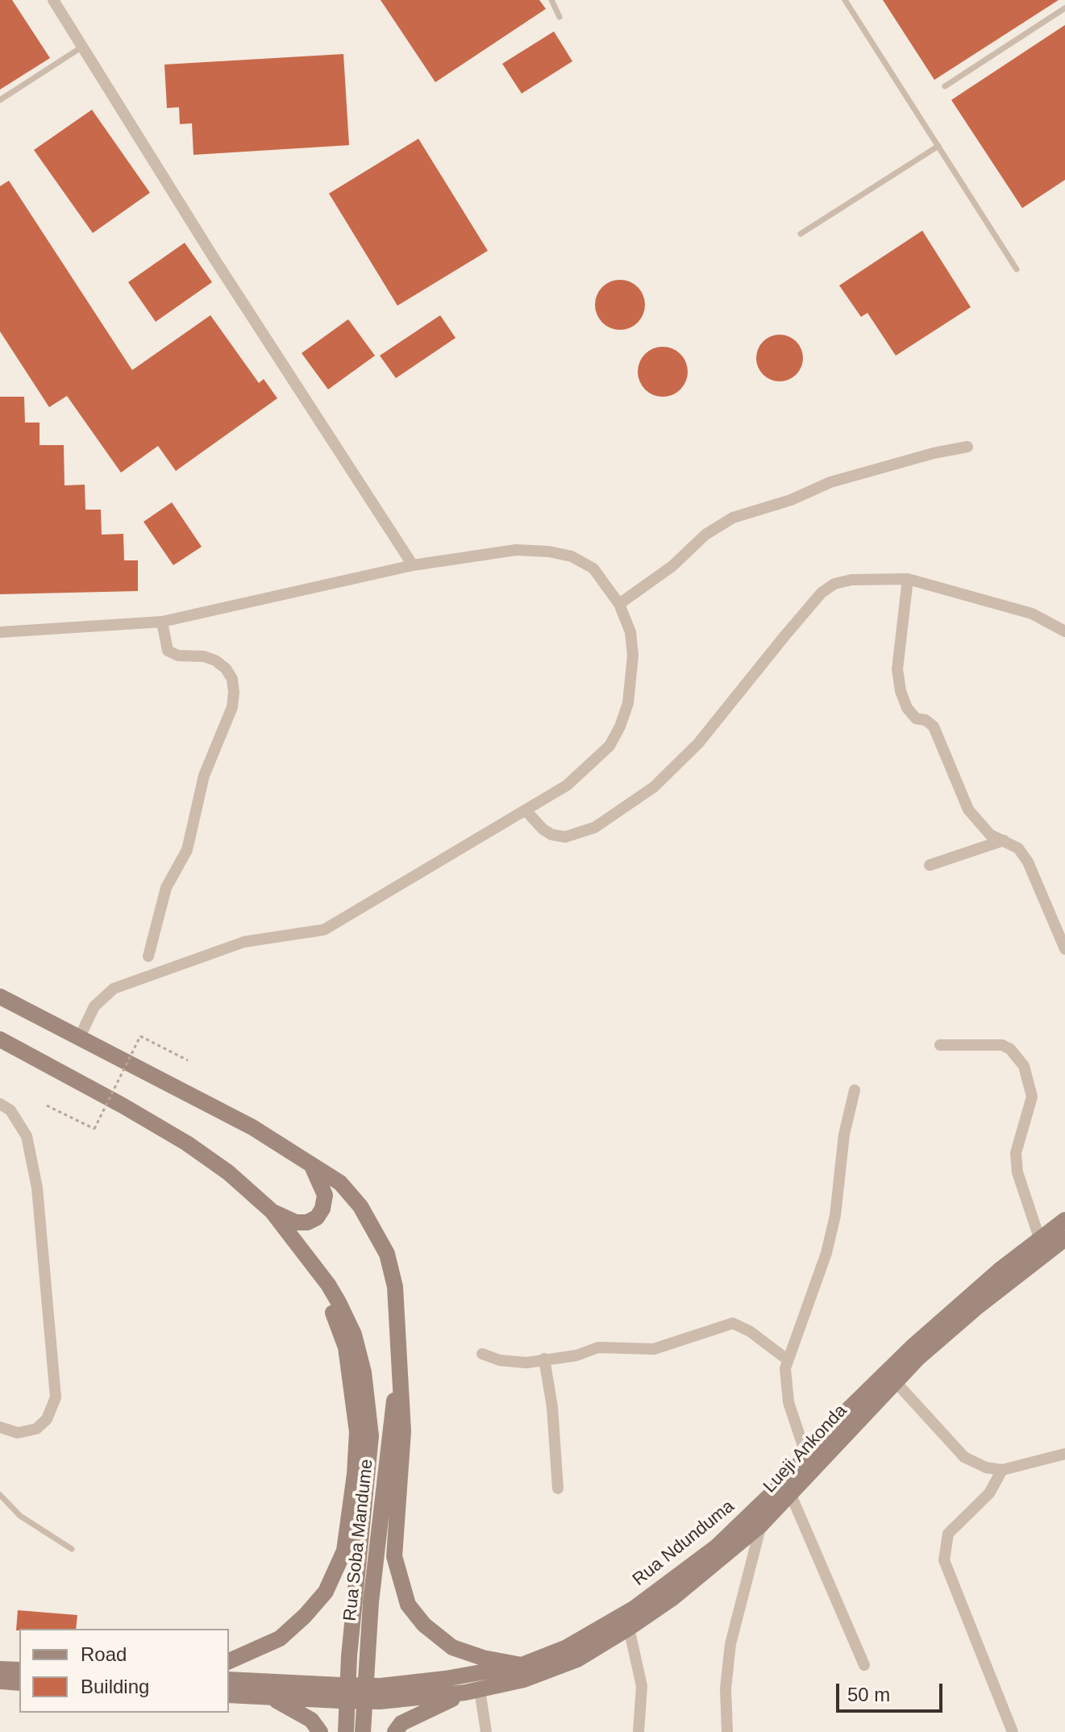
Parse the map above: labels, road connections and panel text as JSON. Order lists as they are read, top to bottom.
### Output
{
  "streets": {
    "main road": ["Lueji Ankonda", "Rua Soba Mandume", "Rua Ndunduma"]
  },
  "crossings": [
    ["Lueji Ankonda", "Rua Ndunduma"]
  ],
  "legend": ["Road", "Building"],
  "scale_bar": "50 m"
}
